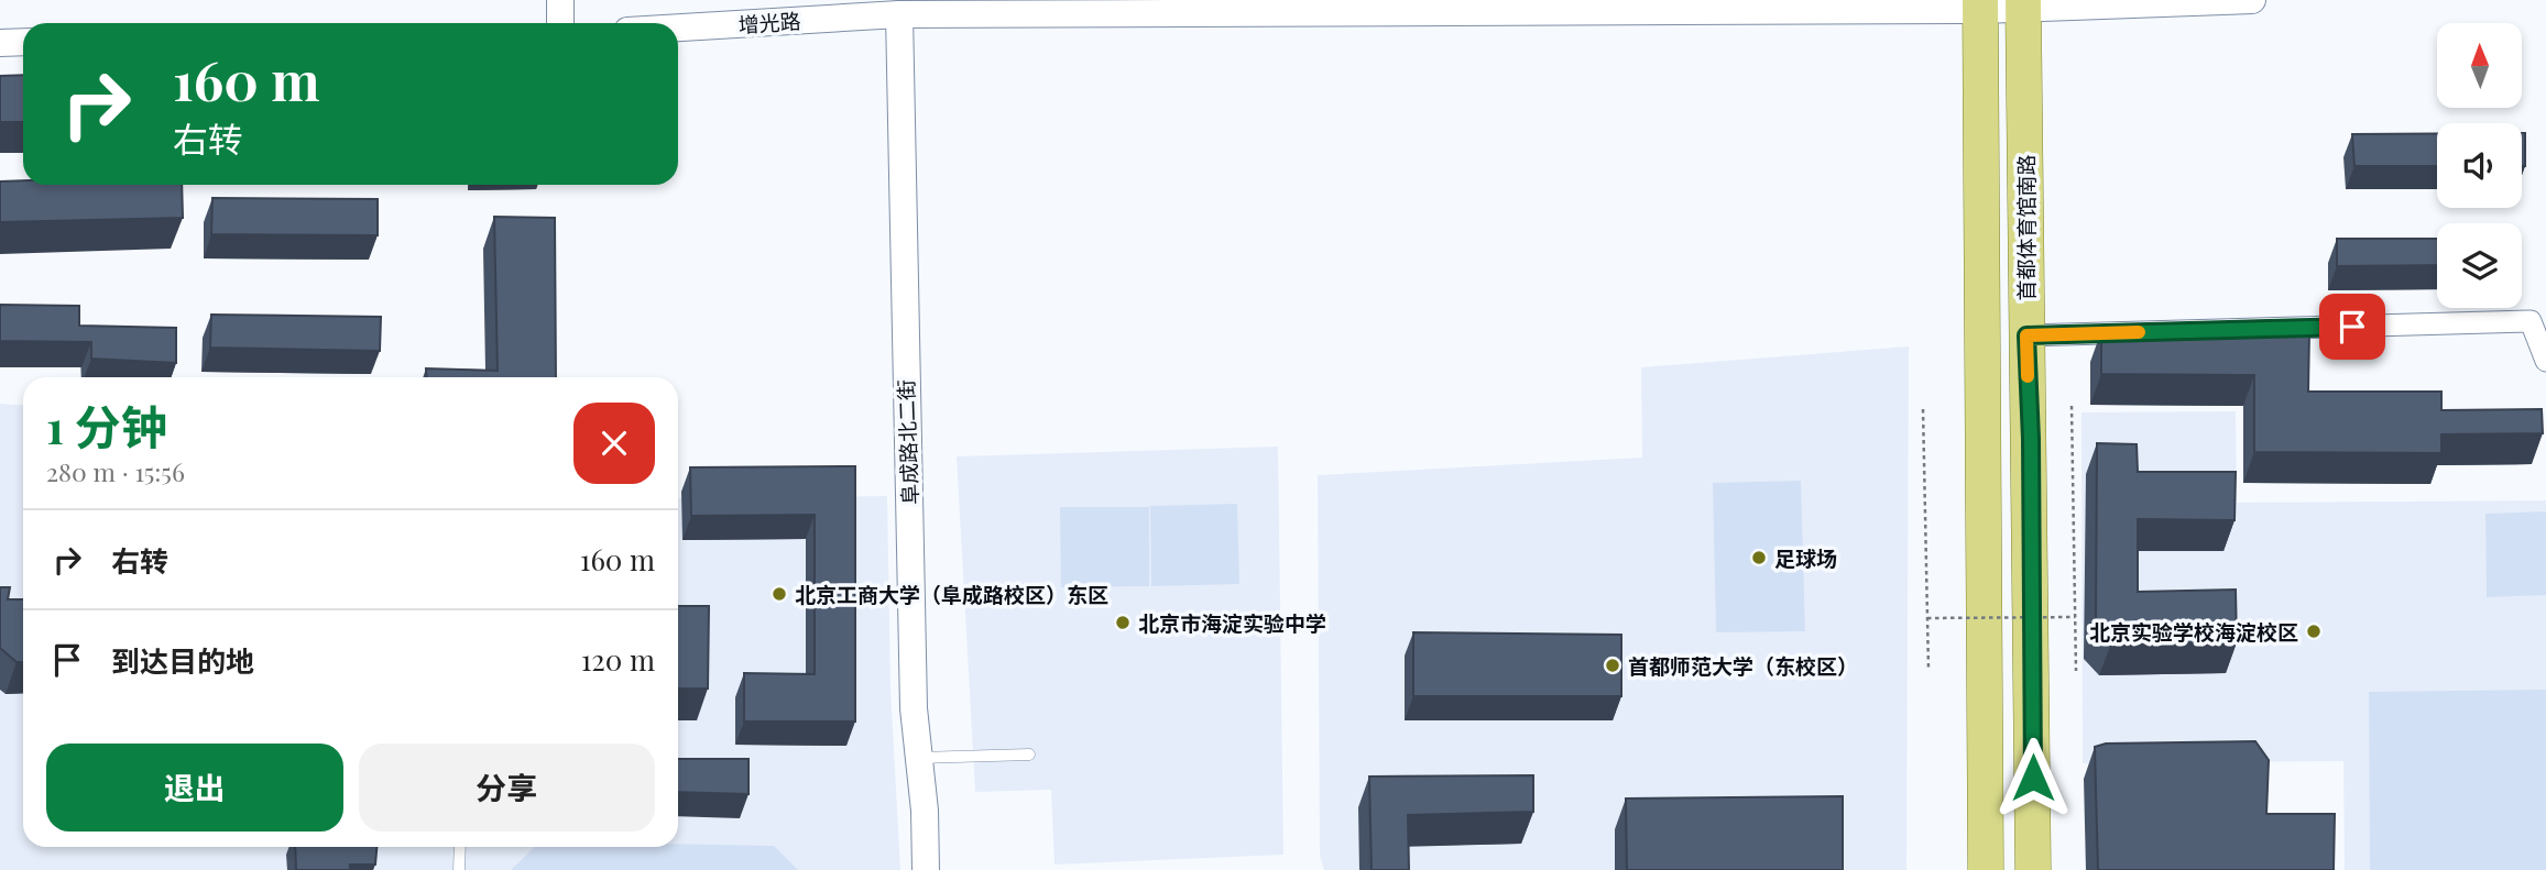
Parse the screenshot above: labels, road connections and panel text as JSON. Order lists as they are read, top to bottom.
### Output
{
  "streets": {
    "main road": ["首都体育馆南路"],
    "street": ["增光路", "阜成路北二街"]
  },
  "crossings": [
    ["增光路", "首都体育馆南路"],
    ["增光路", "阜成路北二街"]
  ],
  "places": [
    "足球场",
    "北京工商大学（阜成路校区）东区",
    "北京市海淀实验中学",
    "北京实验学校海淀校区",
    "首都师范大学（东校区）"
  ],
  "north": "top",
  "page": {
    "turn": ["160 m", "右转"],
    "heading": ["1 分钟", "280 m · 15:56"],
    "list": [
      {
        "name": "右转",
        "value": "160 m"
      },
      {
        "name": "到达目的地",
        "value": "120 m"
      }
    ],
    "buttons": ["退出", "分享"]
  }
}
